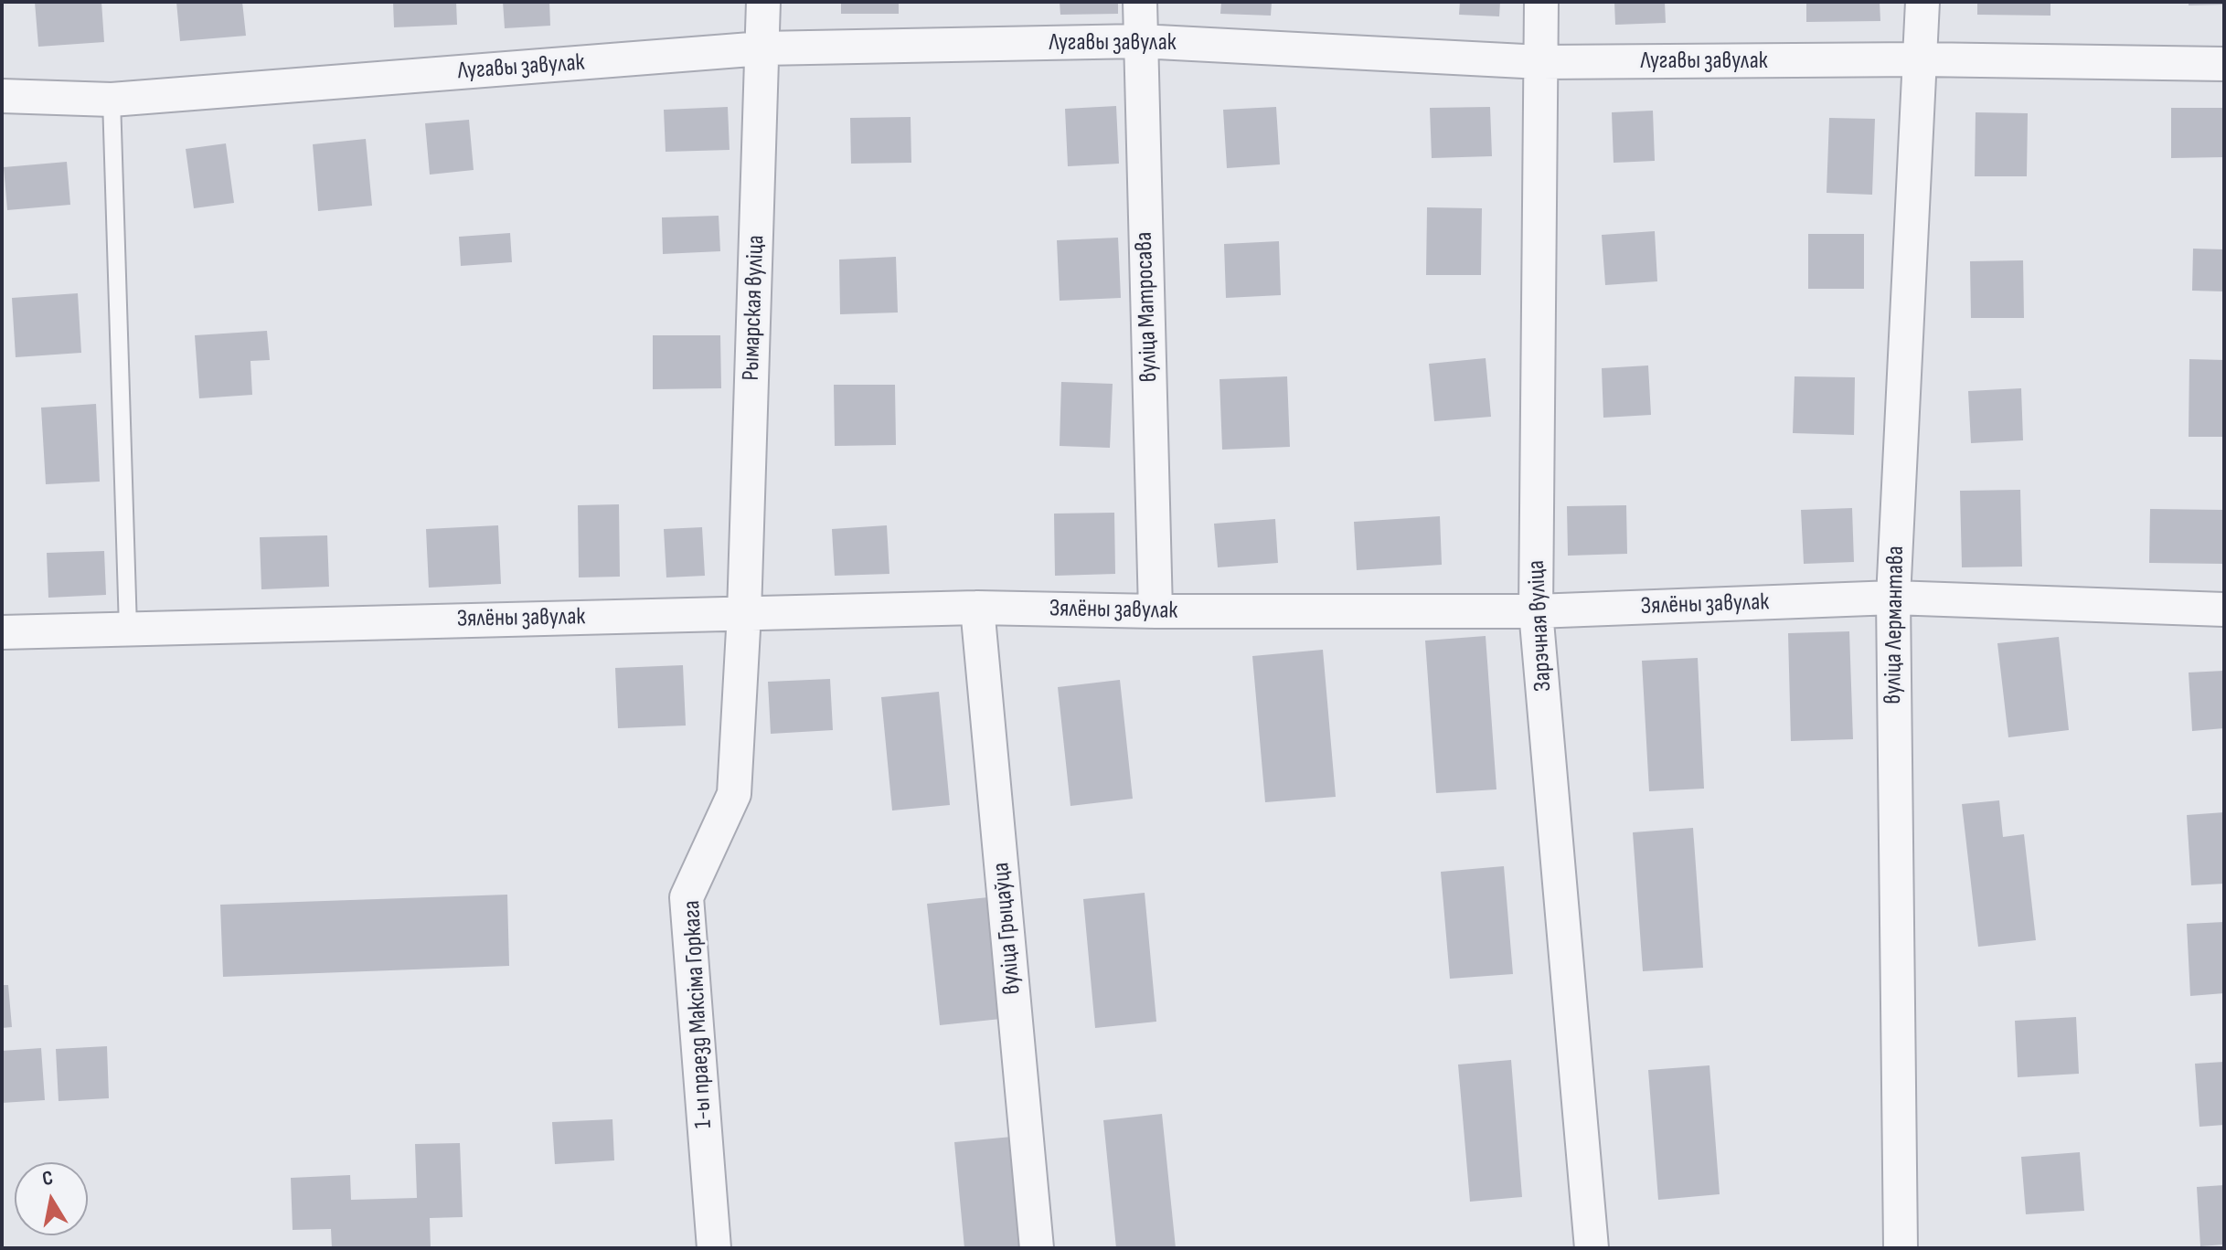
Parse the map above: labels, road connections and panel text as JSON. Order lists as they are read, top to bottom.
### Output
{
  "streets": {
    "street": [
      "Лугавы завулак",
      "вуліца Матросава",
      "Рымарская вуліца",
      "Зялёны завулак",
      "вуліца Лермантава",
      "Зарэчная вуліца",
      "вуліца Грыцаўца",
      "1-ы праезд Максіма Горкага"
    ]
  },
  "crossings": [
    ["Лугавы завулак", "вуліца Матросава"],
    ["Лугавы завулак", "Рымарская вуліца"],
    ["Лугавы завулак", "вуліца Лермантава"],
    ["Лугавы завулак", "Зарэчная вуліца"],
    ["вуліца Матросава", "Зялёны завулак"],
    ["Рымарская вуліца", "Зялёны завулак"],
    ["Рымарская вуліца", "1-ы праезд Максіма Горкага"],
    ["Зялёны завулак", "вуліца Лермантава"],
    ["Зялёны завулак", "Зарэчная вуліца"],
    ["Зялёны завулак", "вуліца Грыцаўца"],
    ["Зялёны завулак", "1-ы праезд Максіма Горкага"]
  ],
  "north": "top"
}
